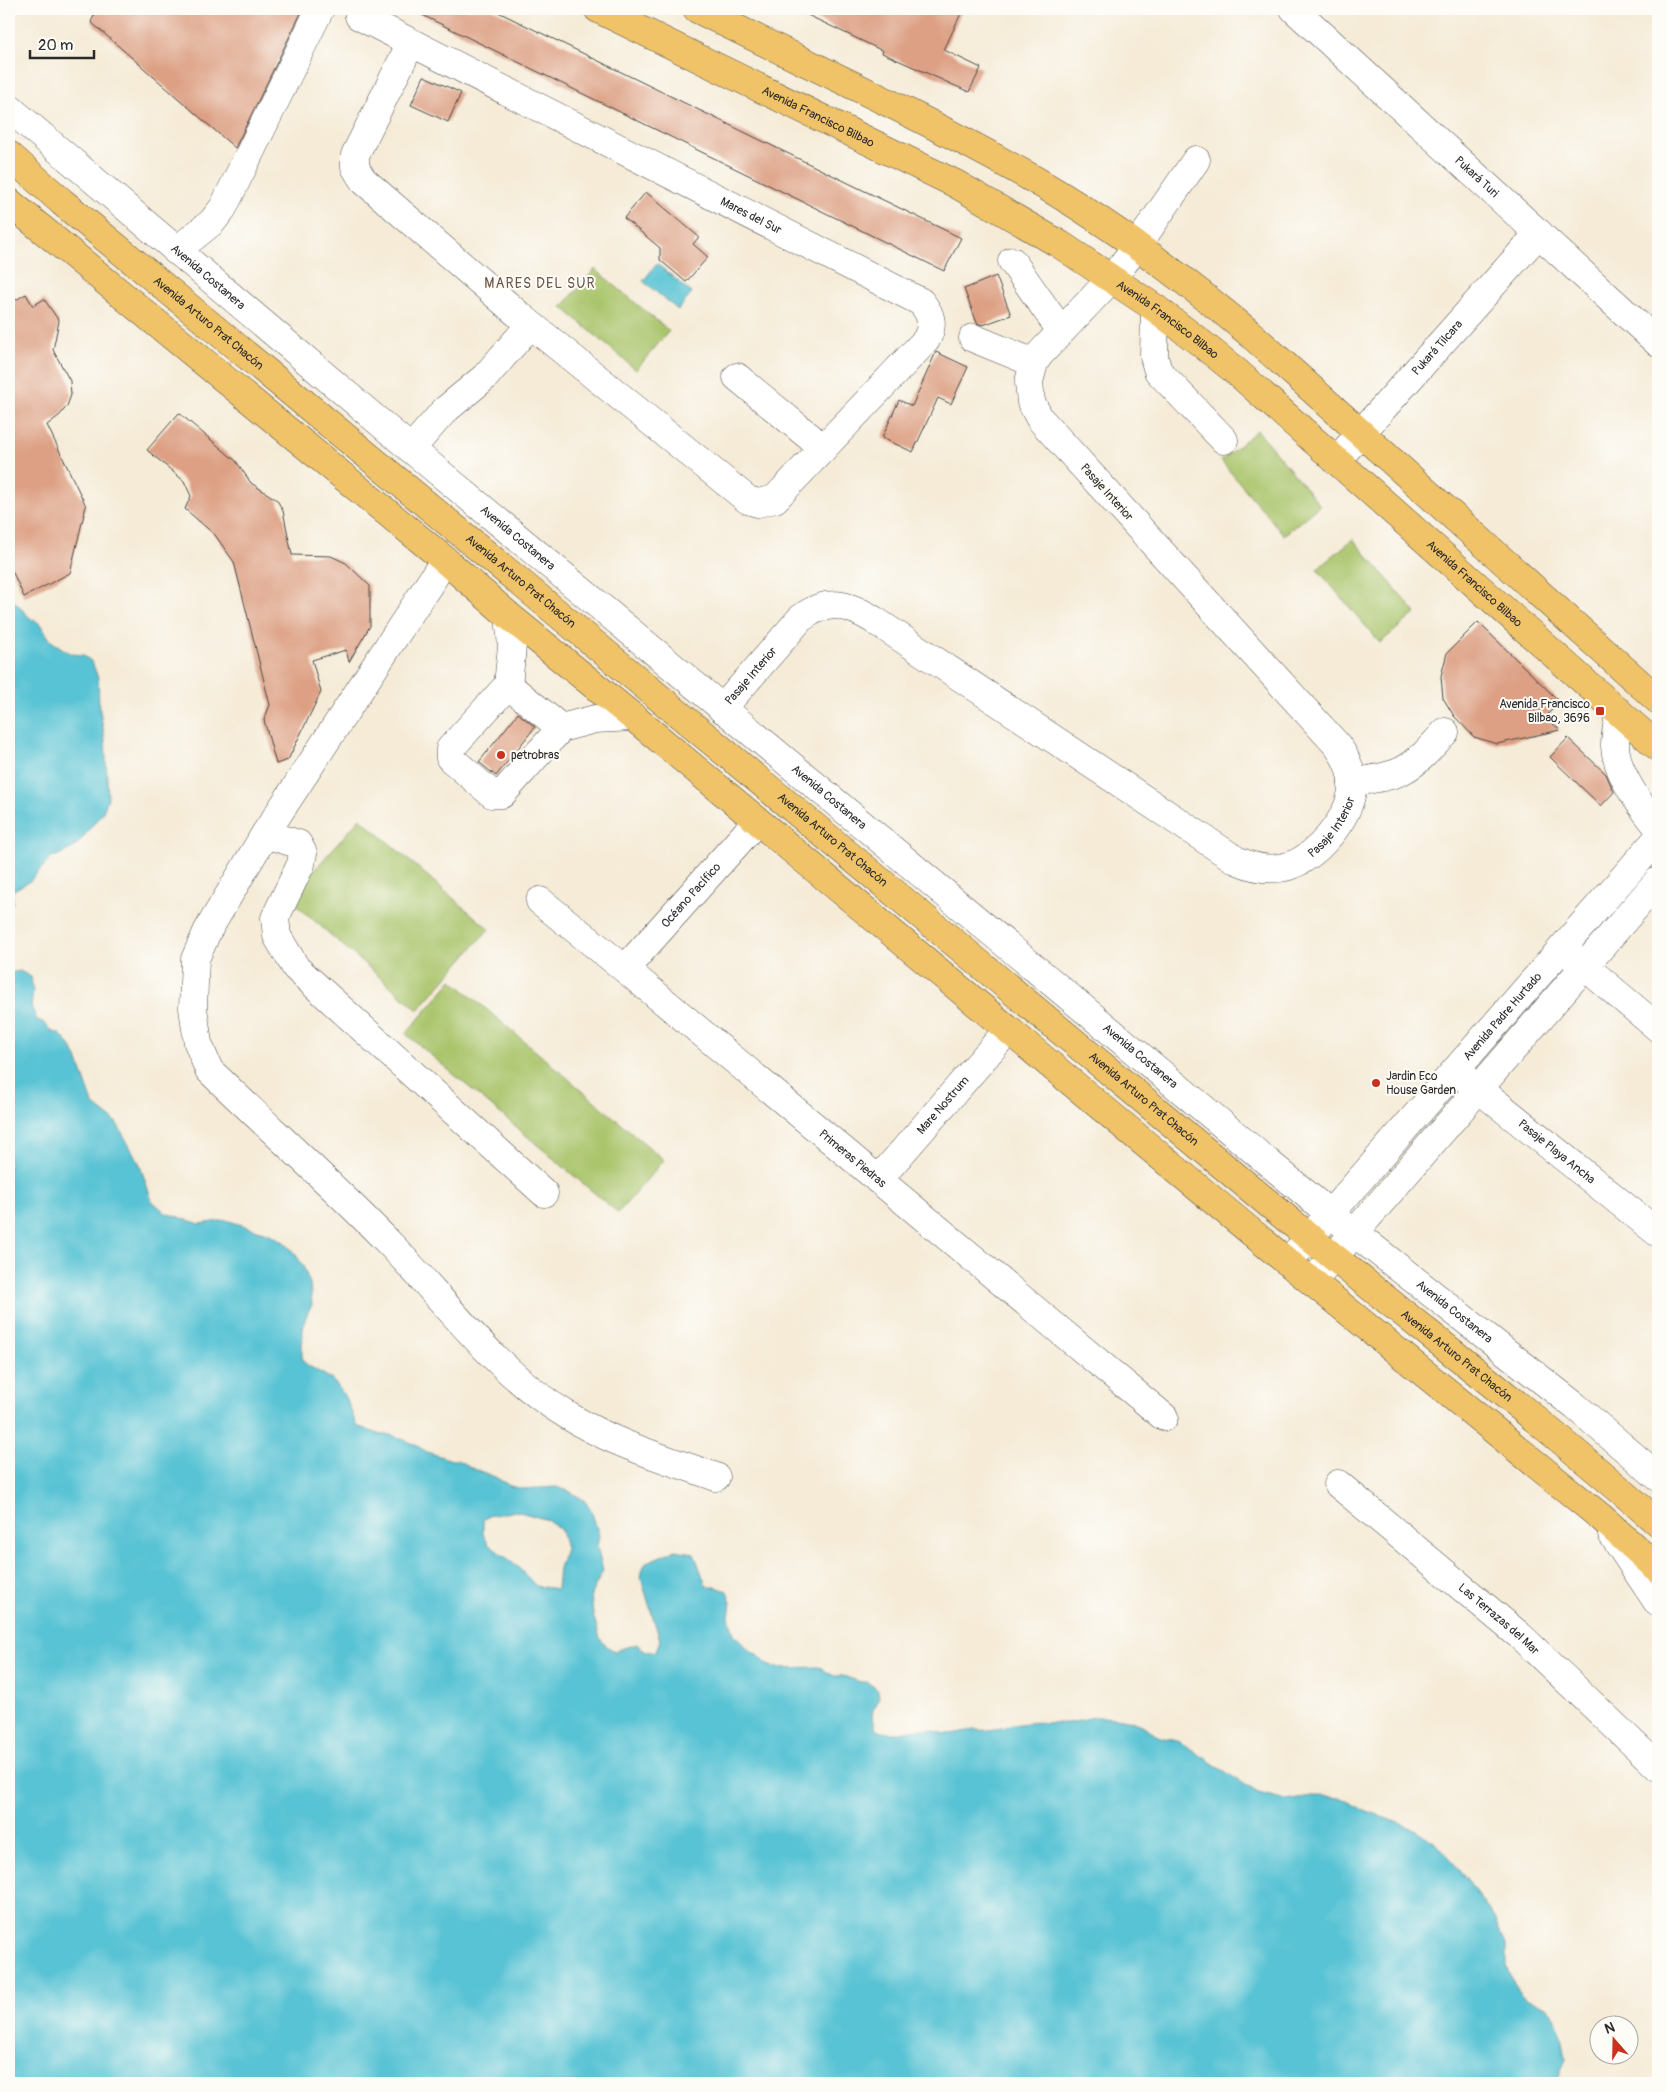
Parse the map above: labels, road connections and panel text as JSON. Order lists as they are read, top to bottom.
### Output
{
  "streets": {
    "main road": ["Avenida Francisco Bilbao", "Avenida Arturo Prat Chacón"],
    "street": [
      "Pukará Turi",
      "Mares del Sur",
      "Avenida Costanera",
      "Pukará Tilcara",
      "Pasaje Interior",
      "Océano Pacífico",
      "Avenida Padre Hurtado",
      "Mare Nostrum",
      "Pasaje Playa Ancha",
      "Primeras Piedras",
      "Las Terrazas del Mar"
    ]
  },
  "crossings": [
    ["Avenida Francisco Bilbao", "Pukará Tilcara"],
    ["Avenida Francisco Bilbao", "Pasaje Interior"],
    ["Pukará Turi", "Pukará Tilcara"],
    ["Avenida Costanera", "Pasaje Interior"],
    ["Avenida Costanera", "Avenida Padre Hurtado"],
    ["Avenida Arturo Prat Chacón", "Avenida Padre Hurtado"],
    ["Océano Pacífico", "Primeras Piedras"],
    ["Avenida Padre Hurtado", "Pasaje Playa Ancha"],
    ["Mare Nostrum", "Primeras Piedras"]
  ],
  "districts": ["MARES DEL SUR"],
  "places": {
    "transit": ["Avenida Francisco Bilbao, 3696"],
    "other": ["petrobras", "Jardin Eco House Garden"]
  },
  "scale_bar": "20 m",
  "north": "top"
}
